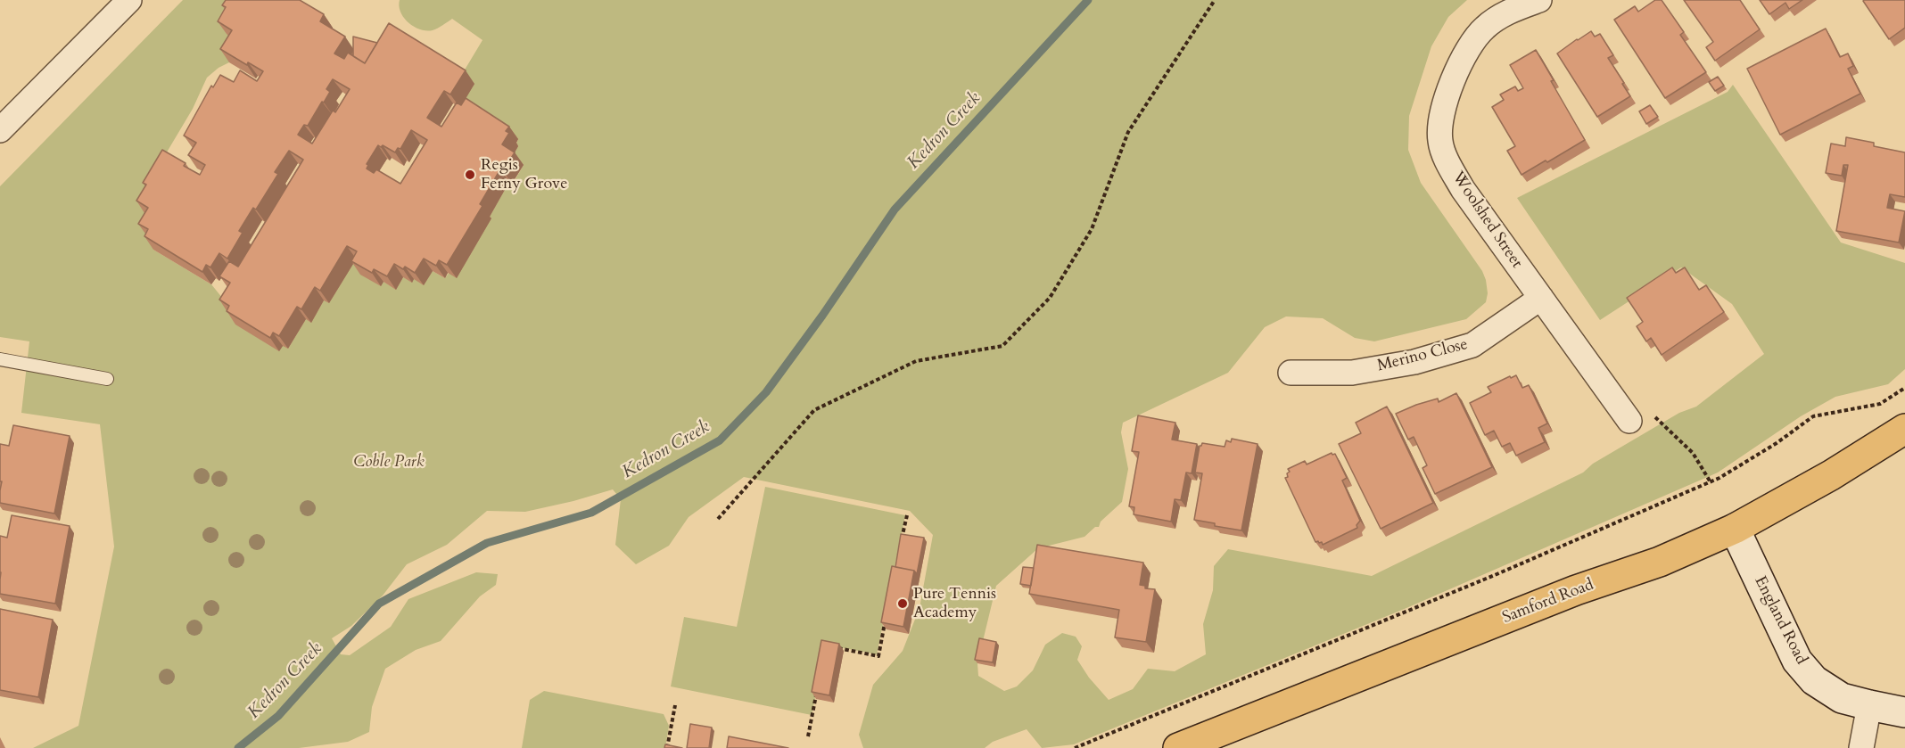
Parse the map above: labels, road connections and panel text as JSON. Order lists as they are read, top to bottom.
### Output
{
  "streets": {
    "main road": ["Samford Road", "England Road"],
    "street": ["Woolshed Street", "Merino Close"]
  },
  "crossings": [
    ["Woolshed Street", "Merino Close"],
    ["Samford Road", "England Road"]
  ],
  "water": ["Kedron Creek"],
  "parks": ["Coble Park"],
  "places": ["Regis Ferny Grove", "Pure Tennis Academy"]
}
